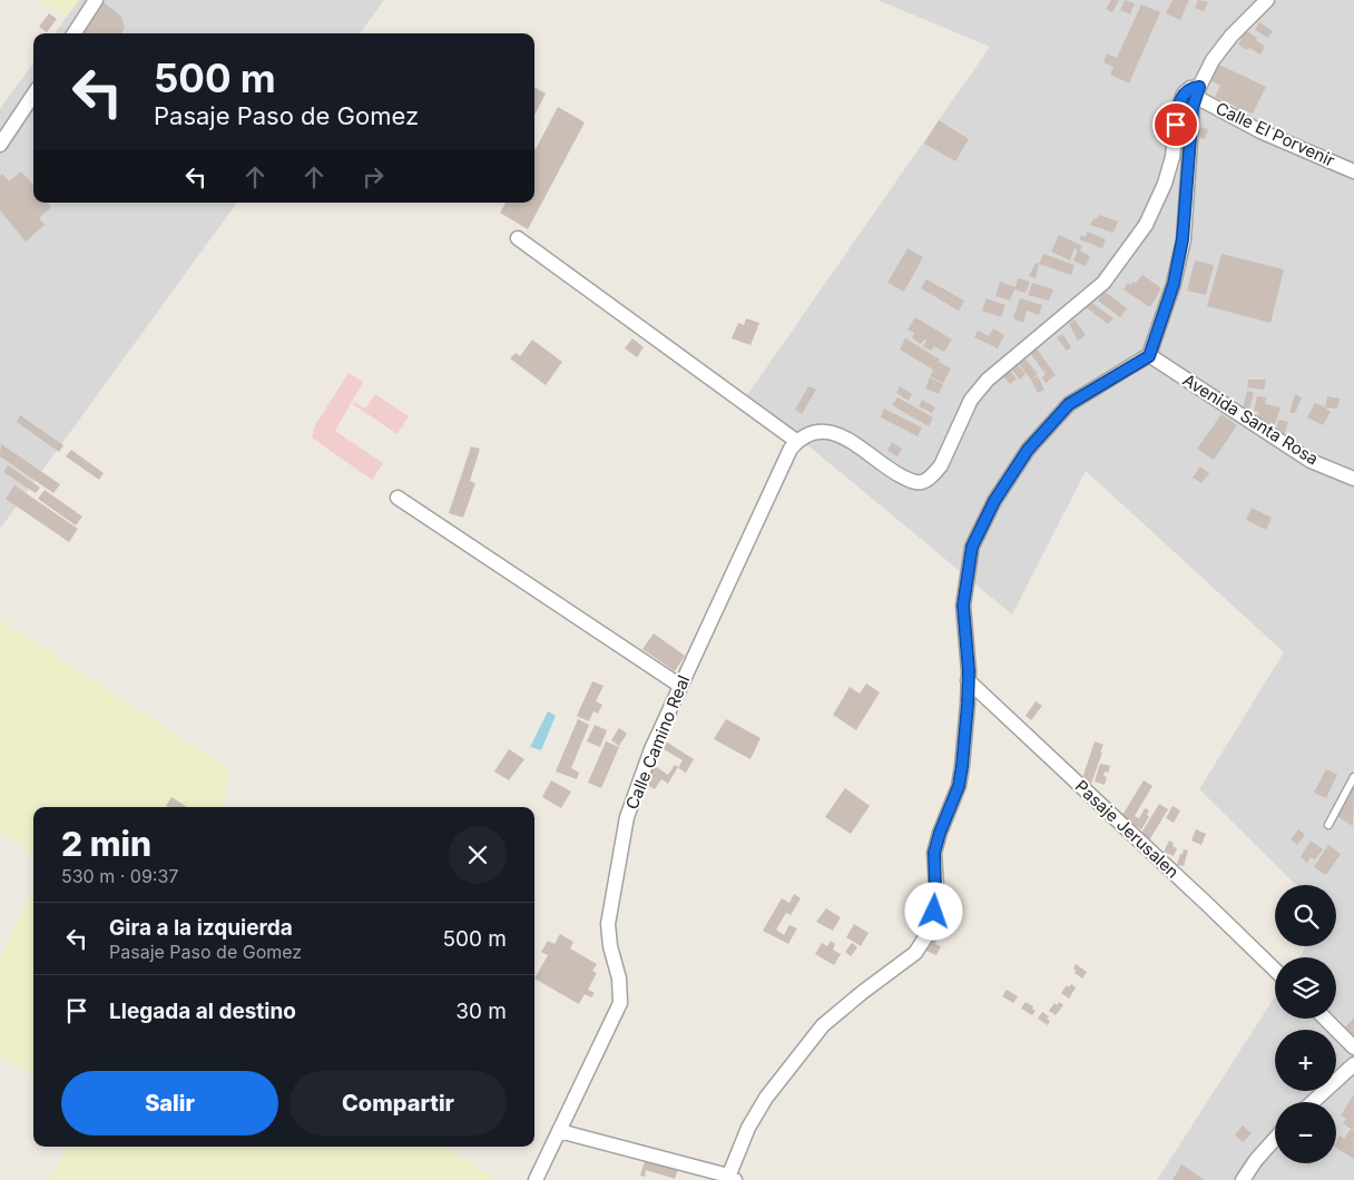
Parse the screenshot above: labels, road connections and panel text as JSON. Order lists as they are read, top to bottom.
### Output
{
  "streets": {
    "street": [
      "Calle El Porvenir",
      "Avenida Santa Rosa",
      "Calle Camino Real",
      "Pasaje Jerusalen"
    ]
  },
  "page": {
    "turn": ["500 m", "Pasaje Paso de Gomez"],
    "heading": ["2 min", "530 m · 09:37"],
    "map_buttons": ["+", "−"],
    "list": [
      {
        "name": "Gira a la izquierda",
        "note": "Pasaje Paso de Gomez",
        "value": "500 m"
      },
      {
        "name": "Llegada al destino",
        "value": "30 m"
      }
    ],
    "buttons": ["Salir", "Compartir"]
  }
}
